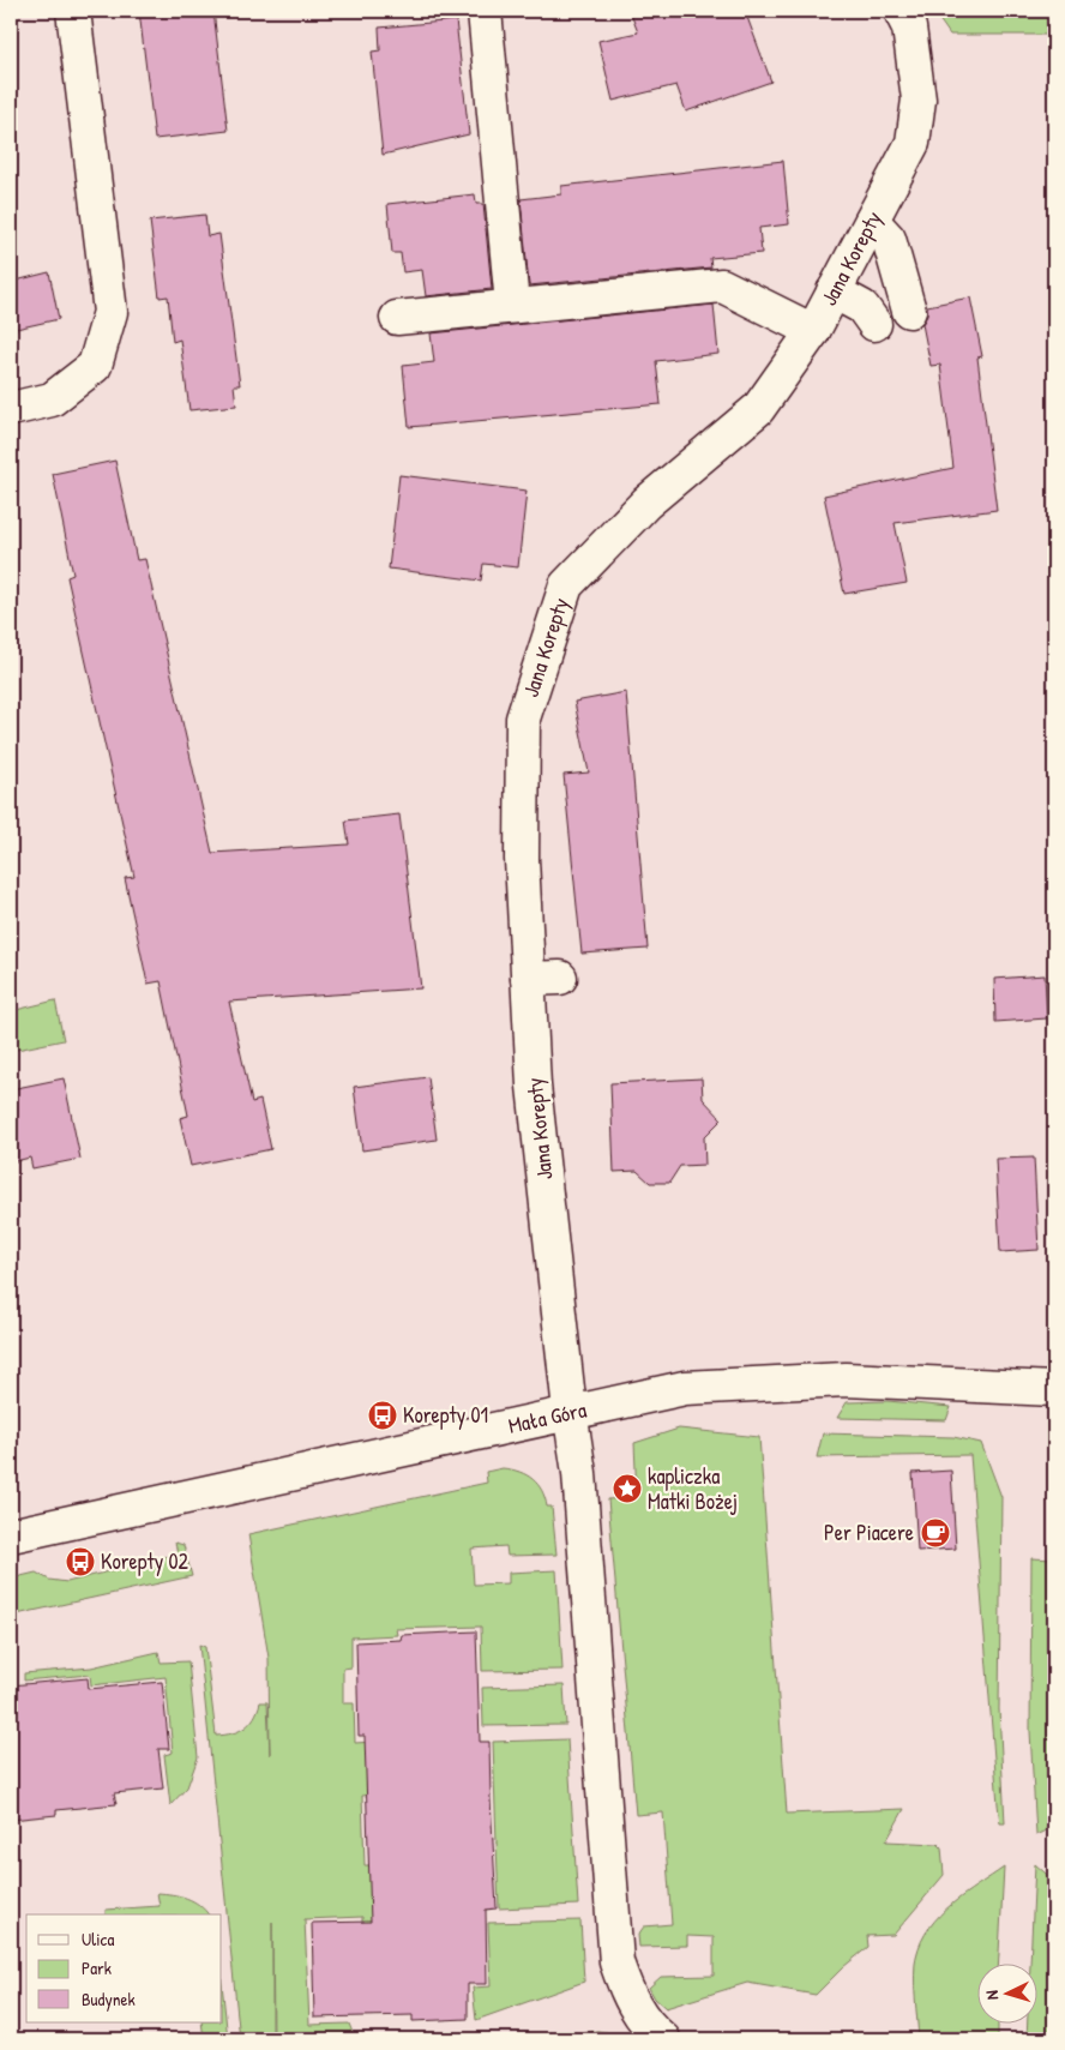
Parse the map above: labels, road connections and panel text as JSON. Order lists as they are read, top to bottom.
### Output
{
  "streets": {
    "street": ["Jana Korepty", "Mała Góra"]
  },
  "crossings": [
    ["Jana Korepty", "Mała Góra"]
  ],
  "places": {
    "bus stop": ["Korepty 01", "Korepty 02"],
    "place": ["kapliczka Matki Bożej"],
    "cafe": ["Per Piacere"]
  },
  "legend": ["Ulica", "Park", "Budynek"],
  "north": "left"
}
